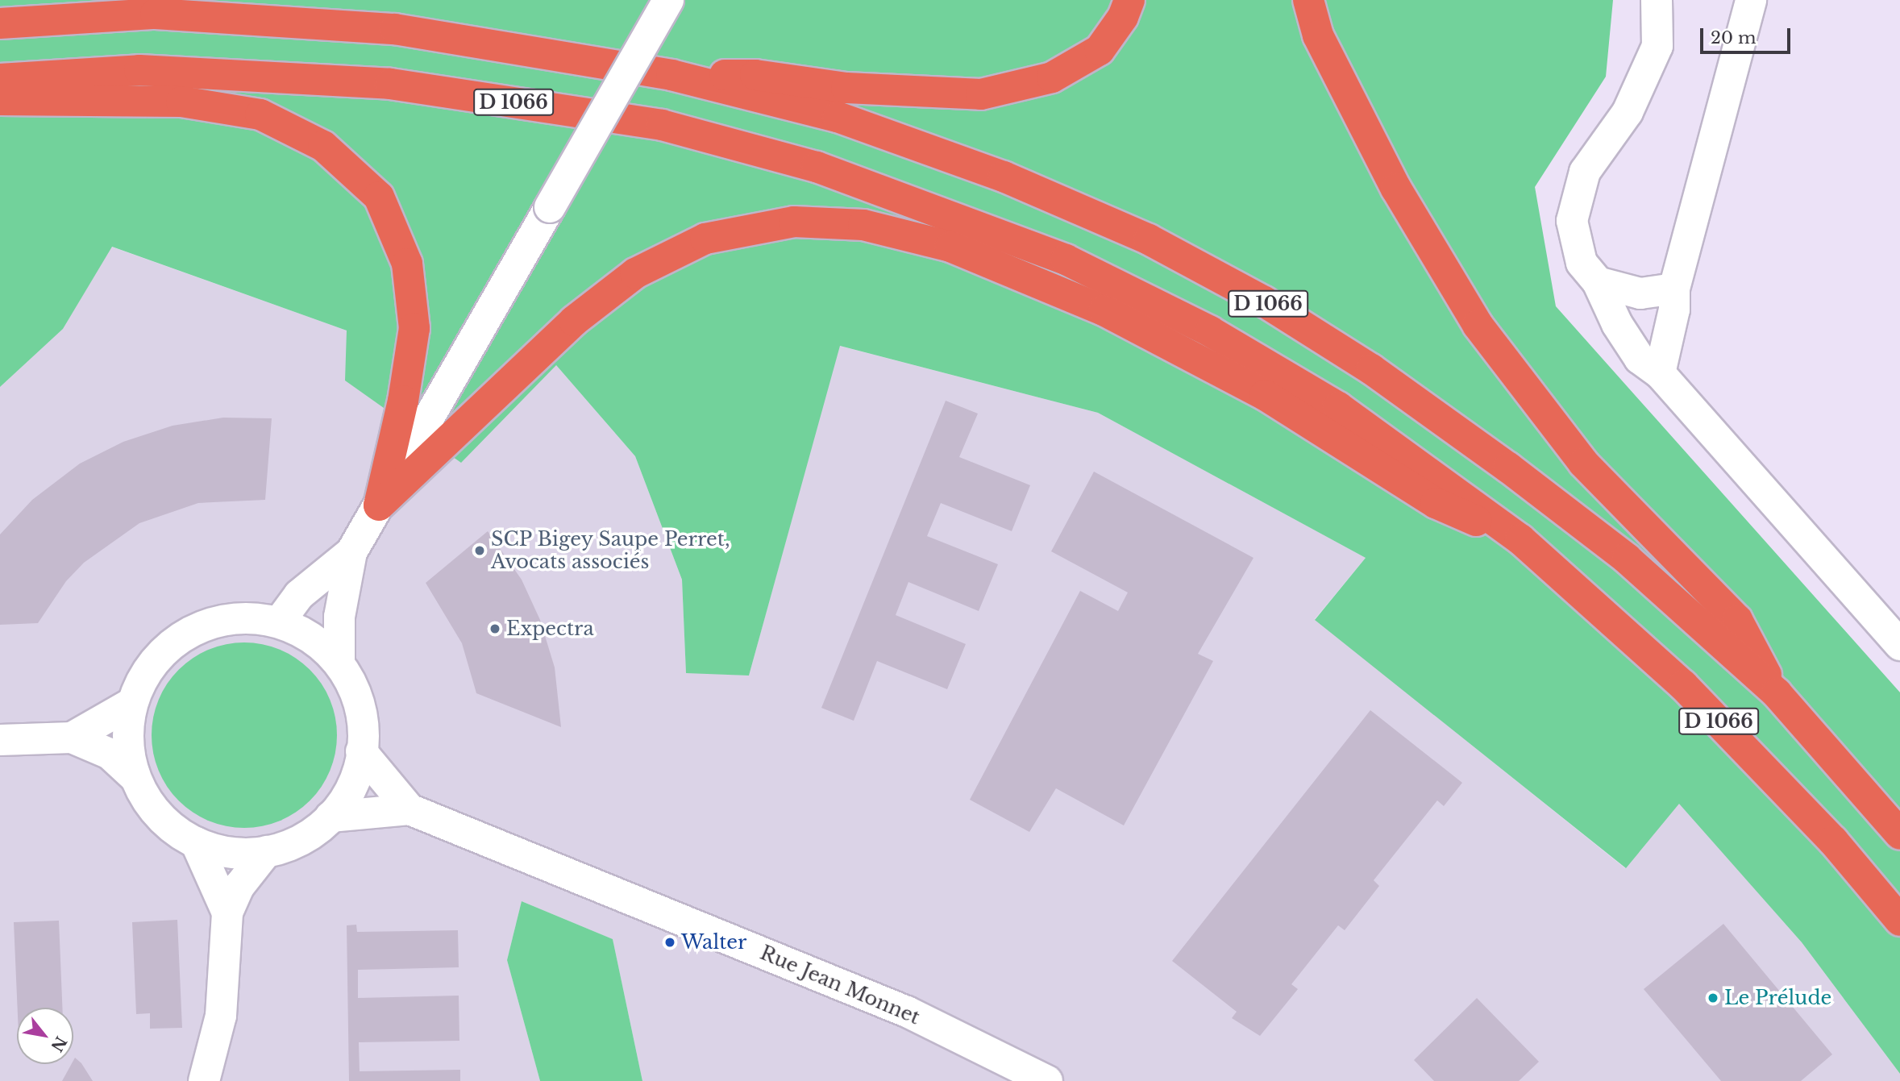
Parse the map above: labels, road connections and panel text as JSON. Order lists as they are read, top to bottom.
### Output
{
  "streets": {
    "highway": ["D 1066"],
    "street": ["Rue Jean Monnet"]
  },
  "places": [
    "SCP Bigey Saupe Perret, Avocats associés",
    "Expectra",
    "Walter",
    "Le Prélude"
  ],
  "scale_bar": "20 m",
  "north": "bottom right"
}
